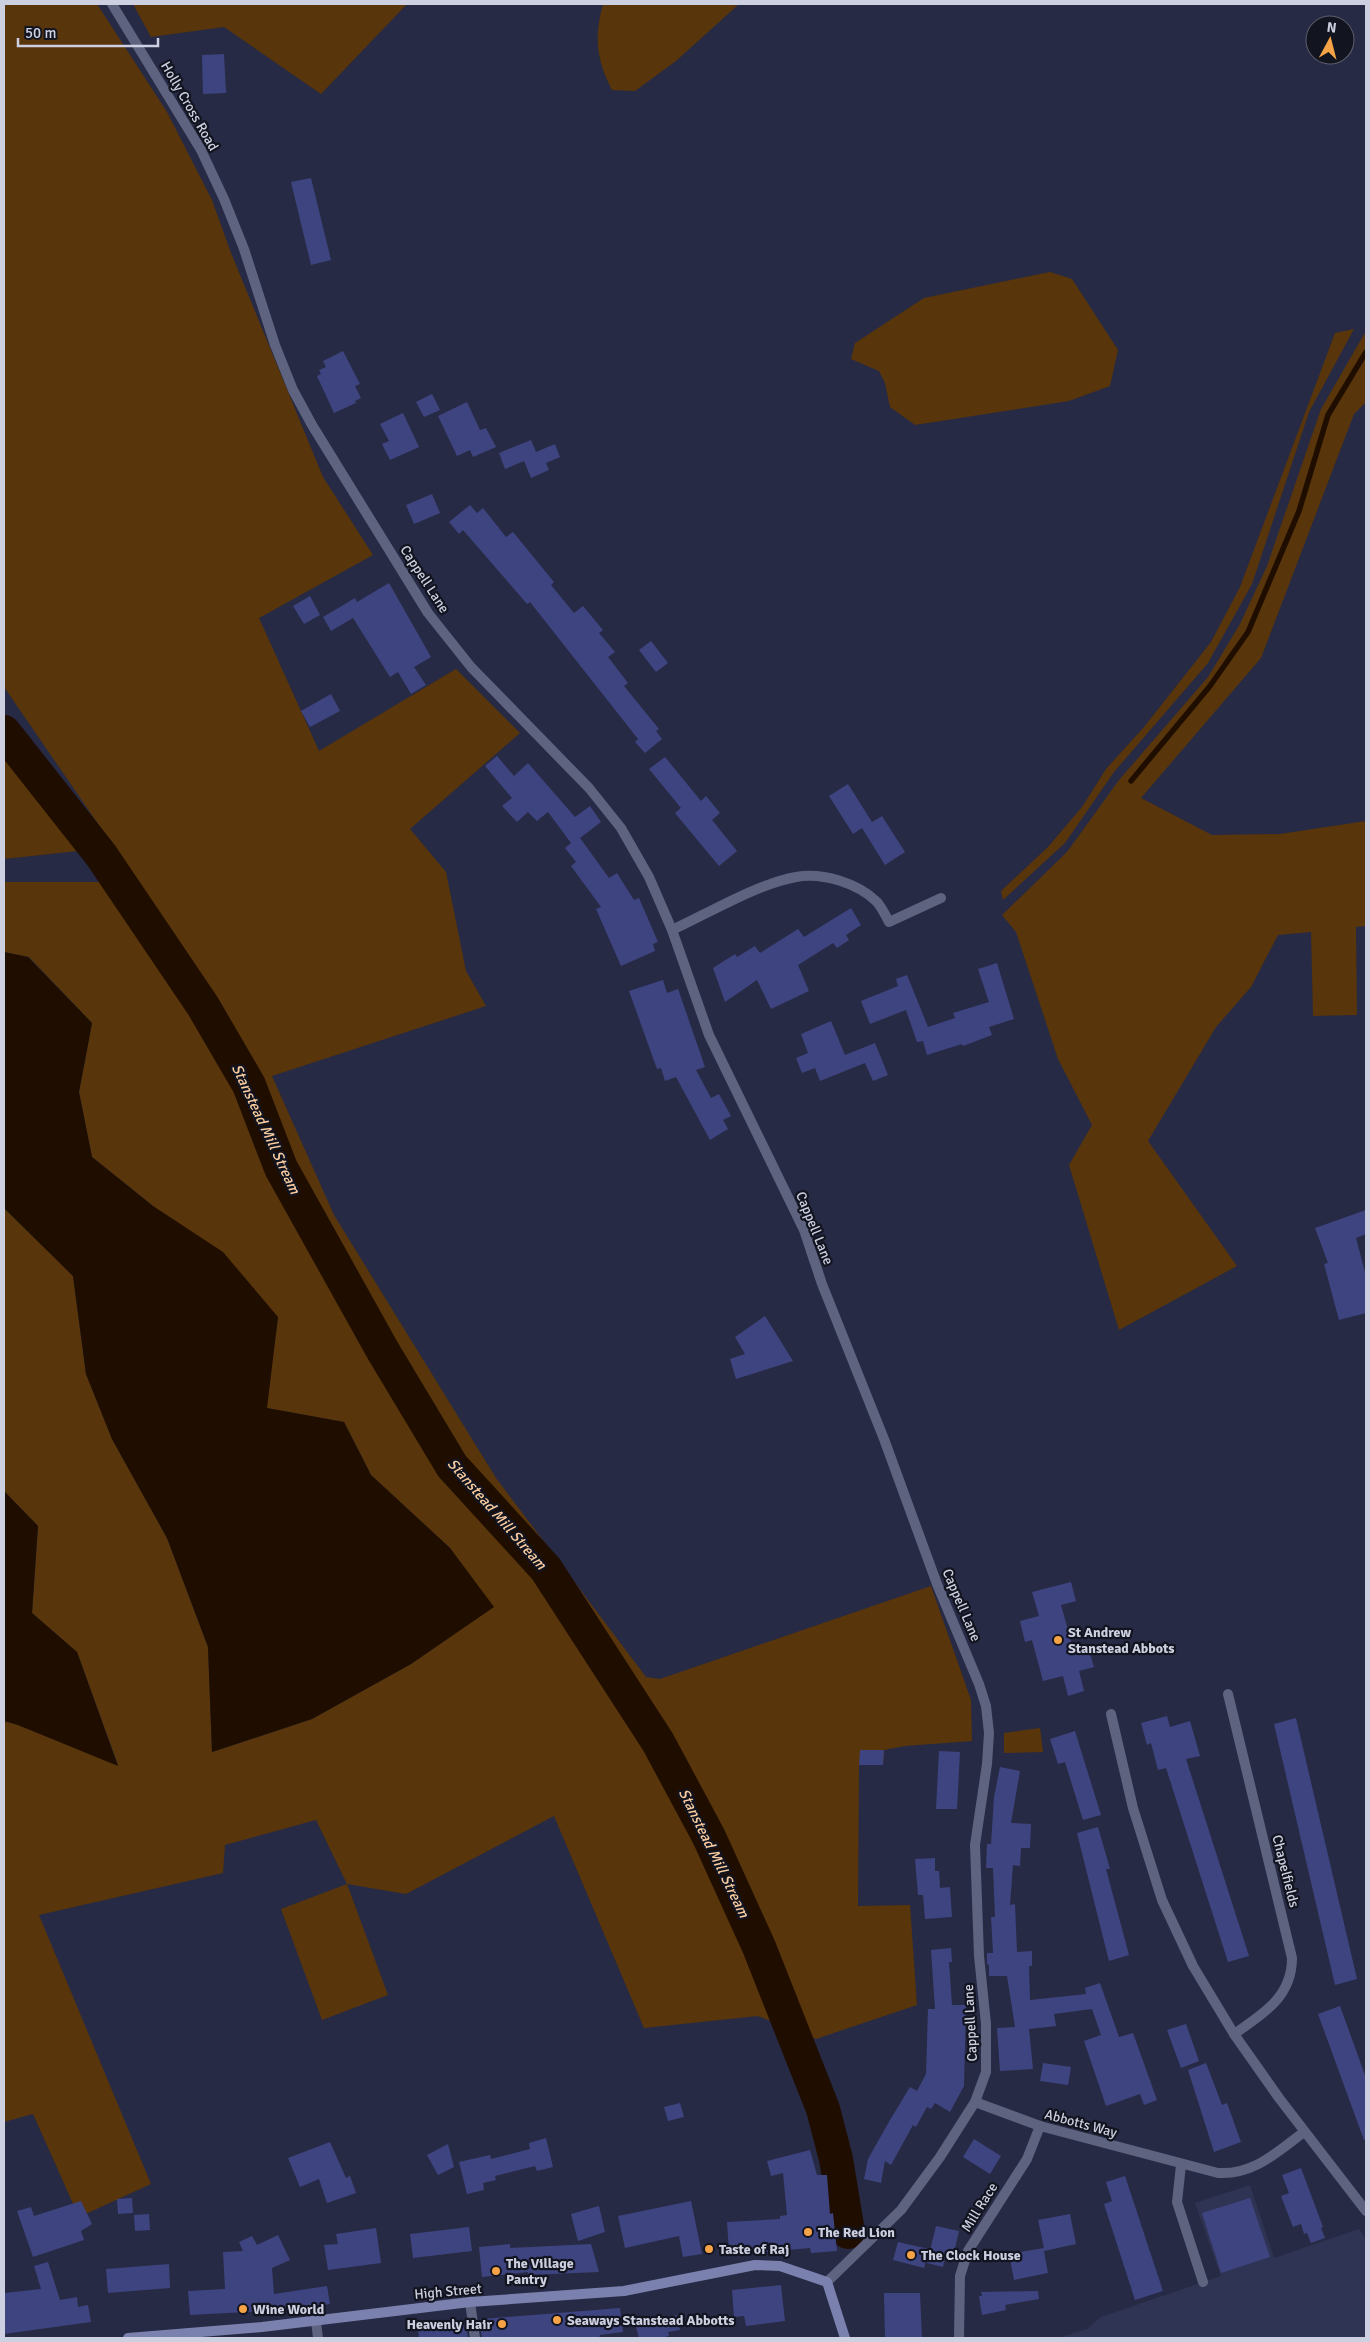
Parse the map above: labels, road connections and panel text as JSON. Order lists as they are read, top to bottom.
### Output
{
  "streets": {
    "main road": ["High Street"],
    "street": [
      "Holly Cross Road",
      "Cappell Lane",
      "Chapelfields",
      "Abbotts Way",
      "Mill Race"
    ]
  },
  "crossings": [
    ["Holly Cross Road", "Cappell Lane"],
    ["Cappell Lane", "Abbotts Way"],
    ["Cappell Lane", "High Street"],
    ["Abbotts Way", "Mill Race"]
  ],
  "water": ["Stanstead Mill Stream"],
  "places": [
    "St Andrew Stanstead Abbots",
    "The Red Lion",
    "Taste of Raj",
    "The Clock House",
    "The Village Pantry",
    "Wine World",
    "Seaways Stanstead Abbotts",
    "Heavenly Hair"
  ],
  "scale_bar": "50 m",
  "north": "top"
}
